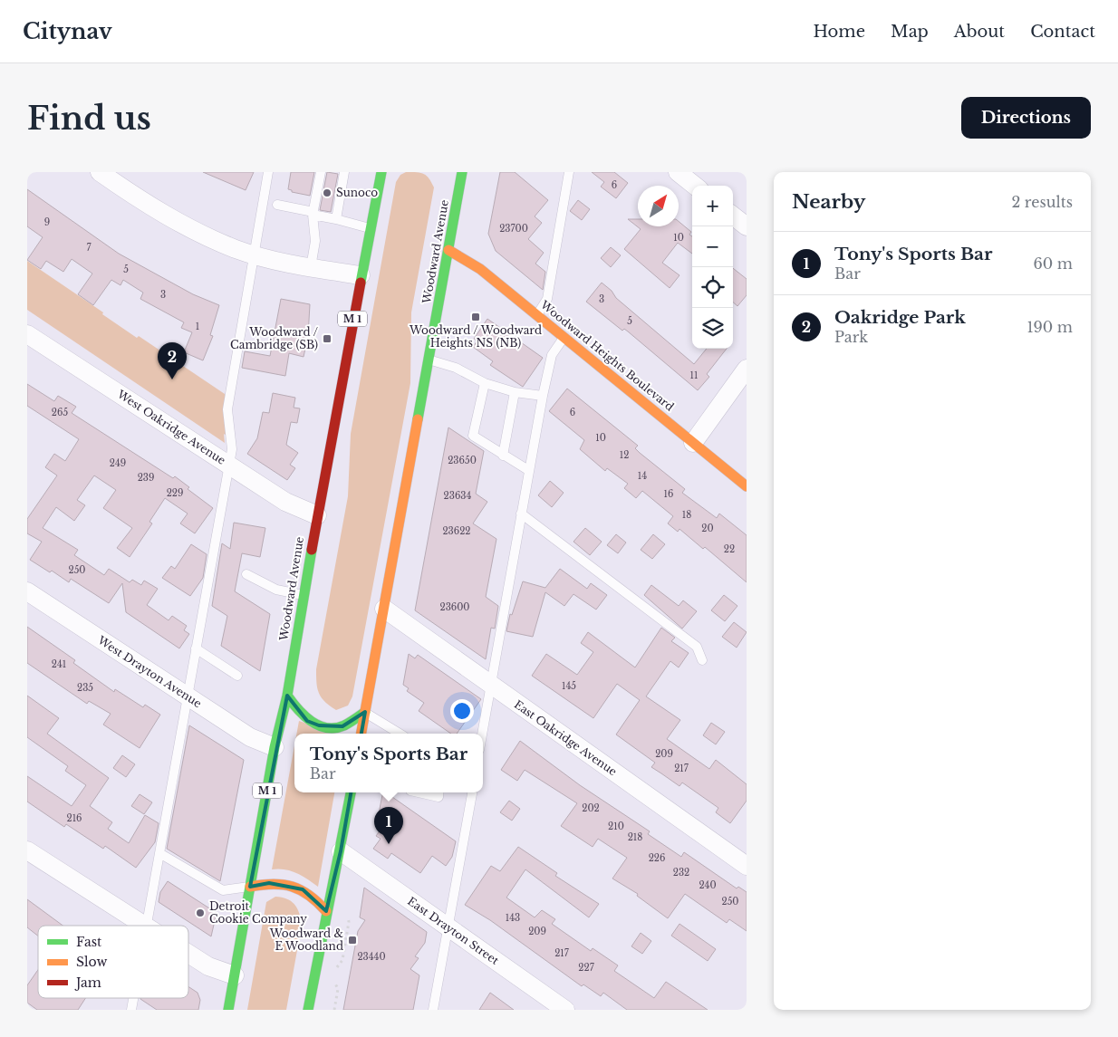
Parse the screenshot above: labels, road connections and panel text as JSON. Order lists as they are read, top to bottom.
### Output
{
  "streets": {
    "main road": ["Woodward Avenue", "M 1", "Woodward Heights Boulevard"],
    "street": [
      "West Oakridge Avenue",
      "West Drayton Avenue",
      "East Oakridge Avenue",
      "East Drayton Street"
    ]
  },
  "crossings": [
    ["Woodward Avenue", "Woodward Heights Boulevard"],
    ["Woodward Avenue", "West Oakridge Avenue"],
    ["Woodward Avenue", "West Drayton Avenue"],
    ["Woodward Avenue", "East Oakridge Avenue"]
  ],
  "places": {
    "other": ["Sunoco", "Detroit Cookie Company"],
    "transit": ["Woodward / Woodward Heights NS (NB)", "Woodward / Cambridge (SB)", "Woodward & E Woodland"]
  },
  "house_numbers": [
    "6",
    "9",
    "23700",
    "10",
    "7",
    "5",
    "3",
    "3",
    "5",
    "1",
    "11",
    "265",
    "6",
    "10",
    "12",
    "23650",
    "249",
    "14",
    "239",
    "229",
    "16",
    "23634",
    "18",
    "20",
    "23622",
    "22",
    "250",
    "23600",
    "241",
    "145",
    "235",
    "209",
    "217",
    "202",
    "216",
    "210",
    "218",
    "226",
    "232",
    "240",
    "250",
    "143",
    "209",
    "217",
    "23440",
    "227"
  ],
  "legend": ["Fast", "Slow", "Jam"],
  "north": "top right",
  "page": {
    "header": "Citynav",
    "nav": [
      "Home",
      "Map",
      "About",
      "Contact"
    ],
    "buttons": "Directions",
    "title": "Find us",
    "heading": ["Nearby", "2 results"],
    "map_buttons": ["+", "−"],
    "list": [
      {
        "mark": "1",
        "name": "Tony's Sports Bar",
        "note": "Bar",
        "value": "60 m"
      },
      {
        "mark": "2",
        "name": "Oakridge Park",
        "note": "Park",
        "value": "190 m"
      }
    ],
    "pins": ["2", "1"],
    "popup": ["Tony's Sports Bar", "Bar"]
  }
}
